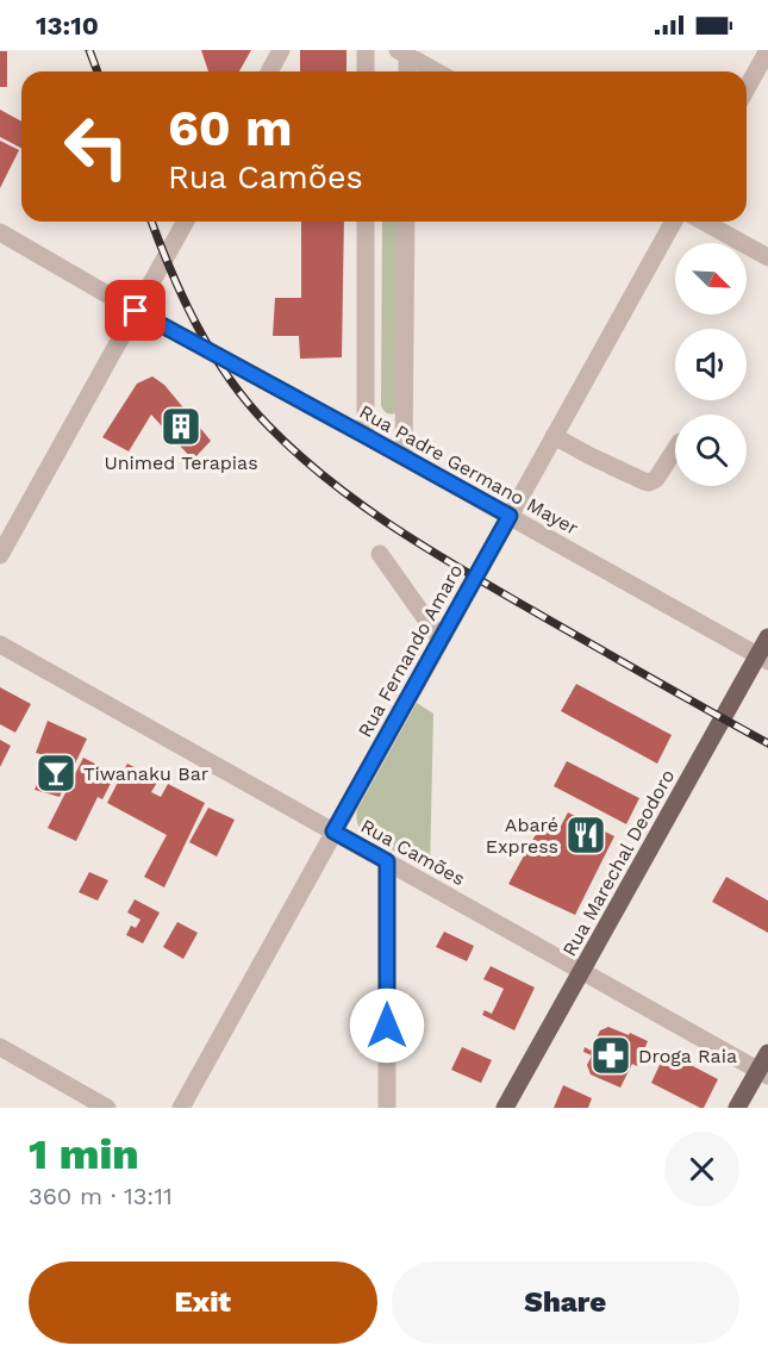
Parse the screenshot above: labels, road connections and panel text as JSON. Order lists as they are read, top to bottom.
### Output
{
  "streets": {
    "main road": ["Rua Marechal Deodoro"],
    "street": ["Rua Padre Germano Mayer", "Rua Fernando Amaro", "Rua Camões"]
  },
  "crossings": [
    ["Rua Padre Germano Mayer", "Rua Fernando Amaro"],
    ["Rua Padre Germano Mayer", "Rua Marechal Deodoro"],
    ["Rua Fernando Amaro", "Rua Camões"],
    ["Rua Camões", "Rua Marechal Deodoro"]
  ],
  "places": {
    "building": ["Unimed Terapias"],
    "bar": ["Tiwanaku Bar"],
    "restaurant": ["Abaré Express"],
    "pharmacy": ["Droga Raia"]
  },
  "north": "bottom right",
  "page": {
    "status": "13:10",
    "turn": ["60 m", "Rua Camões"],
    "heading": ["1 min", "360 m · 13:11"],
    "buttons": ["Exit", "Share"]
  }
}
